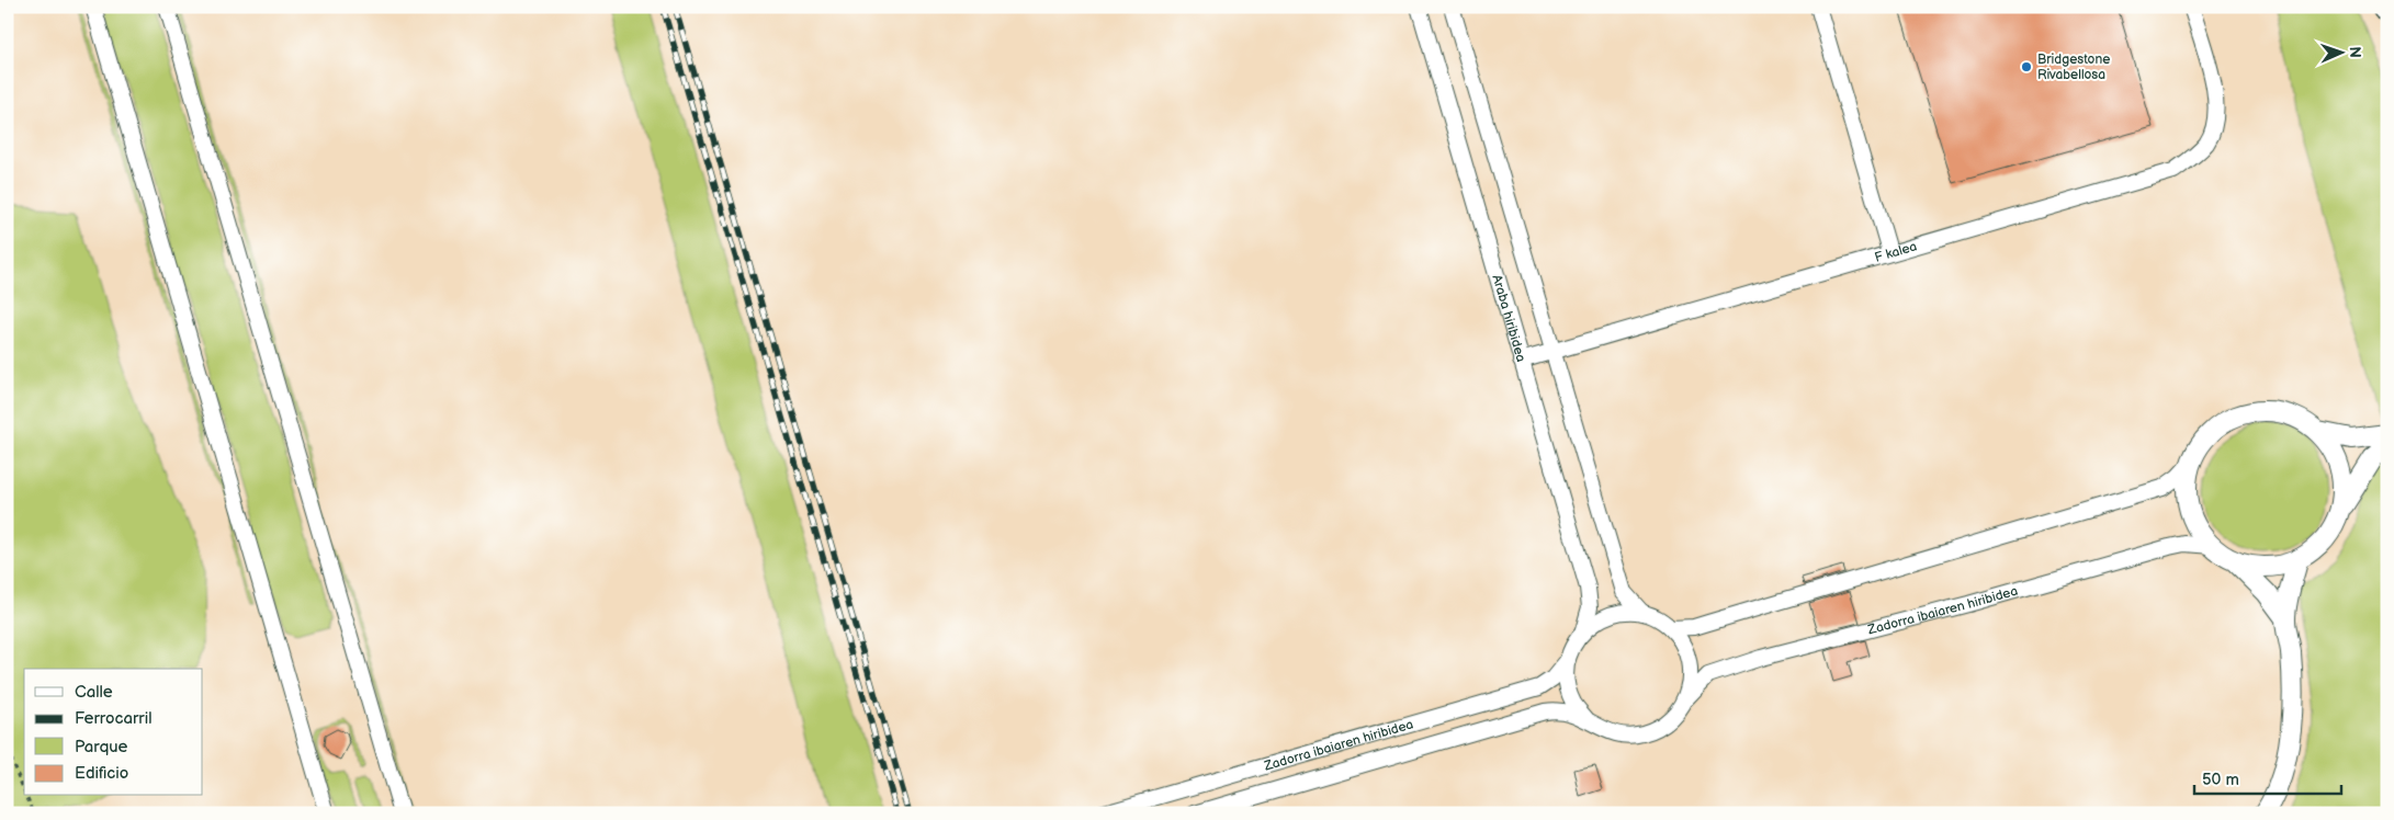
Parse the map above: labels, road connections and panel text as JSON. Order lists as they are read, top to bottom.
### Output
{
  "streets": {
    "street": ["F kalea", "Araba hiribidea", "Zadorra ibaiaren hiribidea"]
  },
  "crossings": [
    ["F kalea", "Araba hiribidea"],
    ["Araba hiribidea", "Zadorra ibaiaren hiribidea"]
  ],
  "places": ["Bridgestone Rivabellosa"],
  "legend": [
    "Calle",
    "Ferrocarril",
    "Parque",
    "Edificio"
  ],
  "scale_bar": "50 m",
  "north": "right"
}
